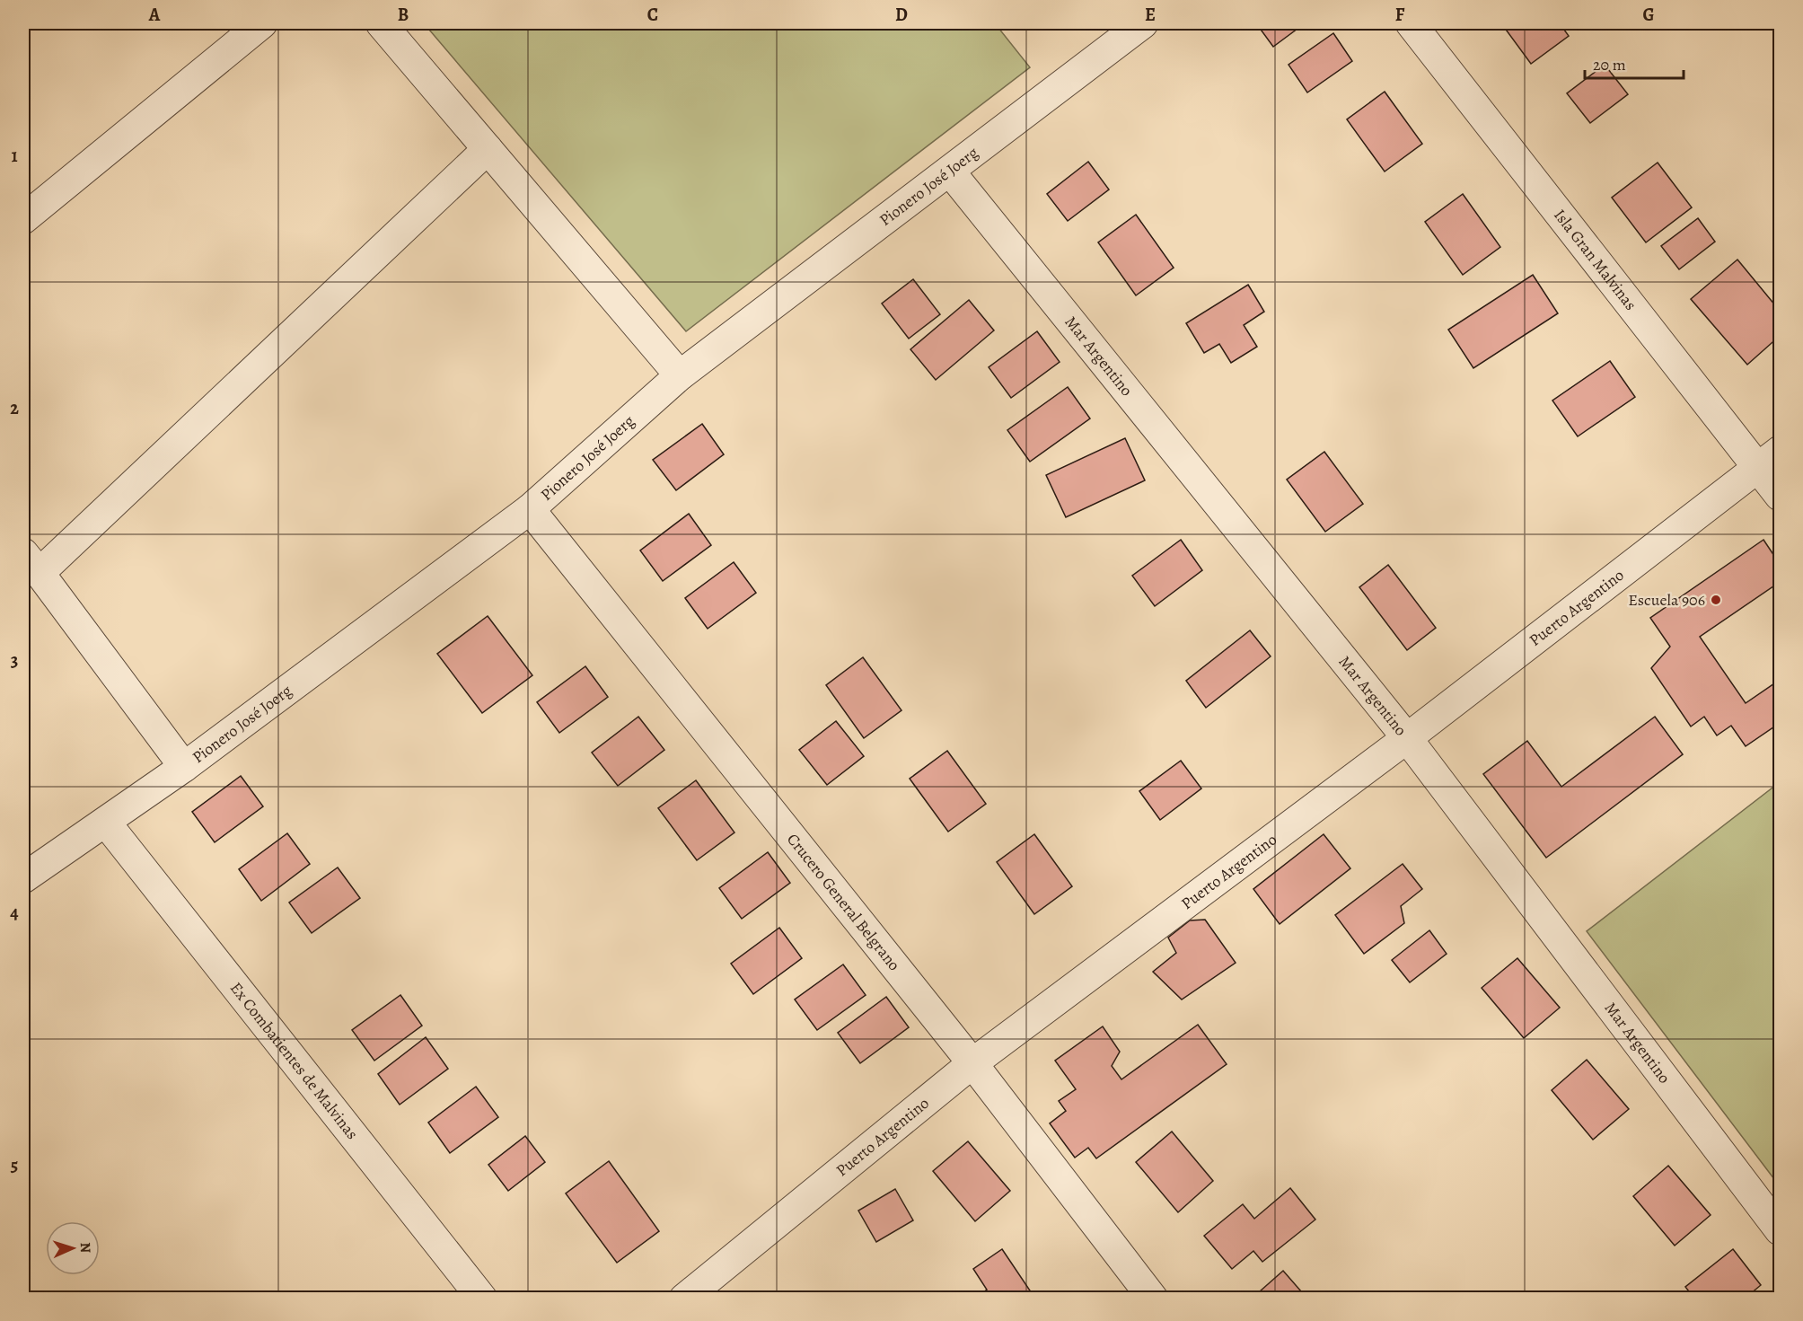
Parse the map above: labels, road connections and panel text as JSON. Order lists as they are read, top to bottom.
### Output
{
  "streets": {
    "street": [
      "Pionero José Joerg",
      "Isla Gran Malvinas",
      "Mar Argentino",
      "Puerto Argentino",
      "Crucero General Belgrano",
      "Ex Combatientes de Malvinas"
    ]
  },
  "crossings": [
    ["Pionero José Joerg", "Mar Argentino"],
    ["Pionero José Joerg", "Crucero General Belgrano"],
    ["Pionero José Joerg", "Ex Combatientes de Malvinas"],
    ["Isla Gran Malvinas", "Puerto Argentino"],
    ["Mar Argentino", "Puerto Argentino"],
    ["Puerto Argentino", "Crucero General Belgrano"]
  ],
  "places": ["Escuela 906"],
  "scale_bar": "20 m",
  "north": "right",
  "grid": {
    "columns": [
      "A",
      "B",
      "C",
      "D",
      "E",
      "F",
      "G"
    ],
    "rows": [
      "1",
      "2",
      "3",
      "4",
      "5"
    ]
  }
}
